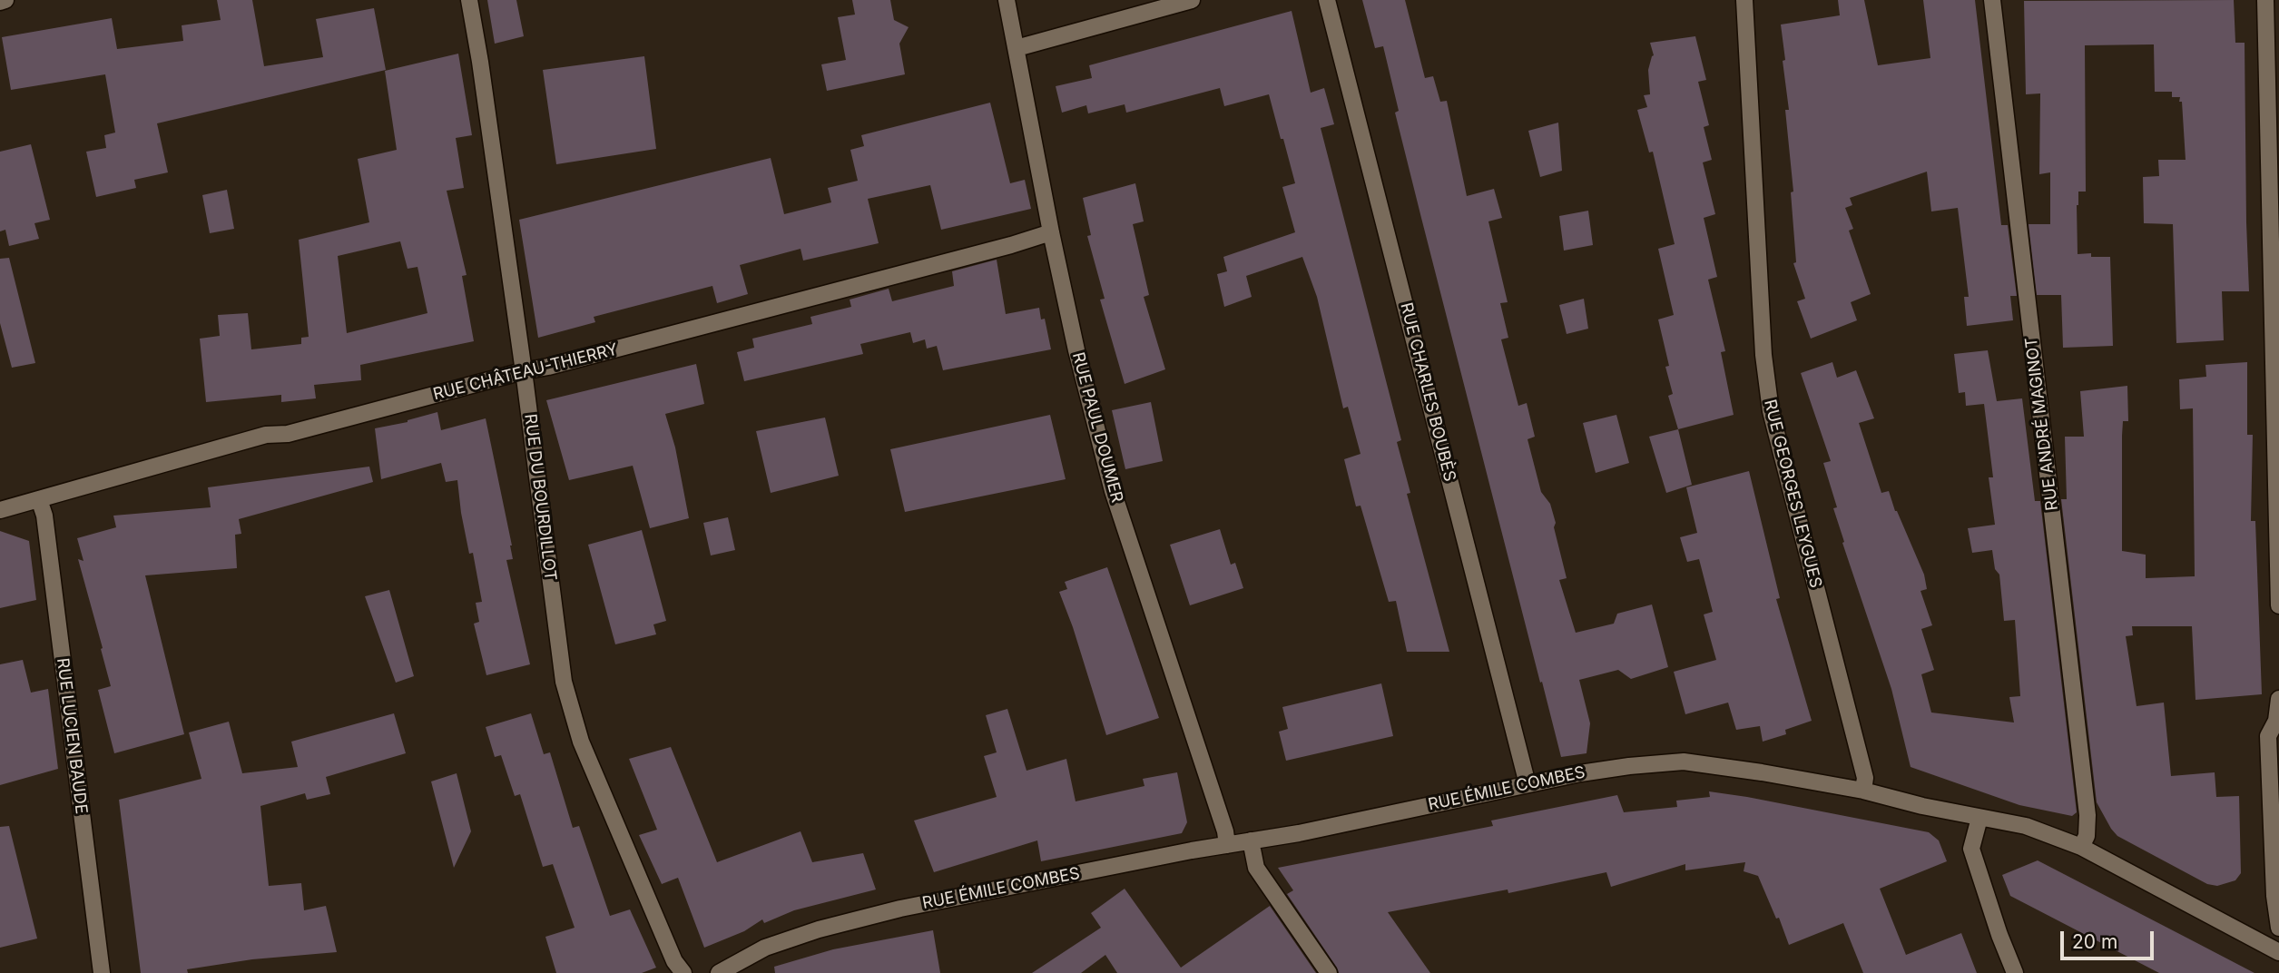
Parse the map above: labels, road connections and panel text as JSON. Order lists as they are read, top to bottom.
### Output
{
  "streets": {
    "street": [
      "RUE CHÂTEAU-THIERRY",
      "RUE CHARLES BOUBÈS",
      "RUE ANDRÉ MAGINOT",
      "RUE PAUL DOUMER",
      "RUE GEORGES LEYGUES",
      "RUE DU BOURDILLOT",
      "RUE LUCIEN BAUDE",
      "RUE ÉMILE COMBES"
    ]
  },
  "crossings": [
    ["RUE CHÂTEAU-THIERRY", "RUE PAUL DOUMER"],
    ["RUE CHÂTEAU-THIERRY", "RUE DU BOURDILLOT"],
    ["RUE CHÂTEAU-THIERRY", "RUE LUCIEN BAUDE"],
    ["RUE CHARLES BOUBÈS", "RUE ÉMILE COMBES"],
    ["RUE ANDRÉ MAGINOT", "RUE ÉMILE COMBES"],
    ["RUE PAUL DOUMER", "RUE ÉMILE COMBES"],
    ["RUE GEORGES LEYGUES", "RUE ÉMILE COMBES"]
  ],
  "scale_bar": "20 m"
}
